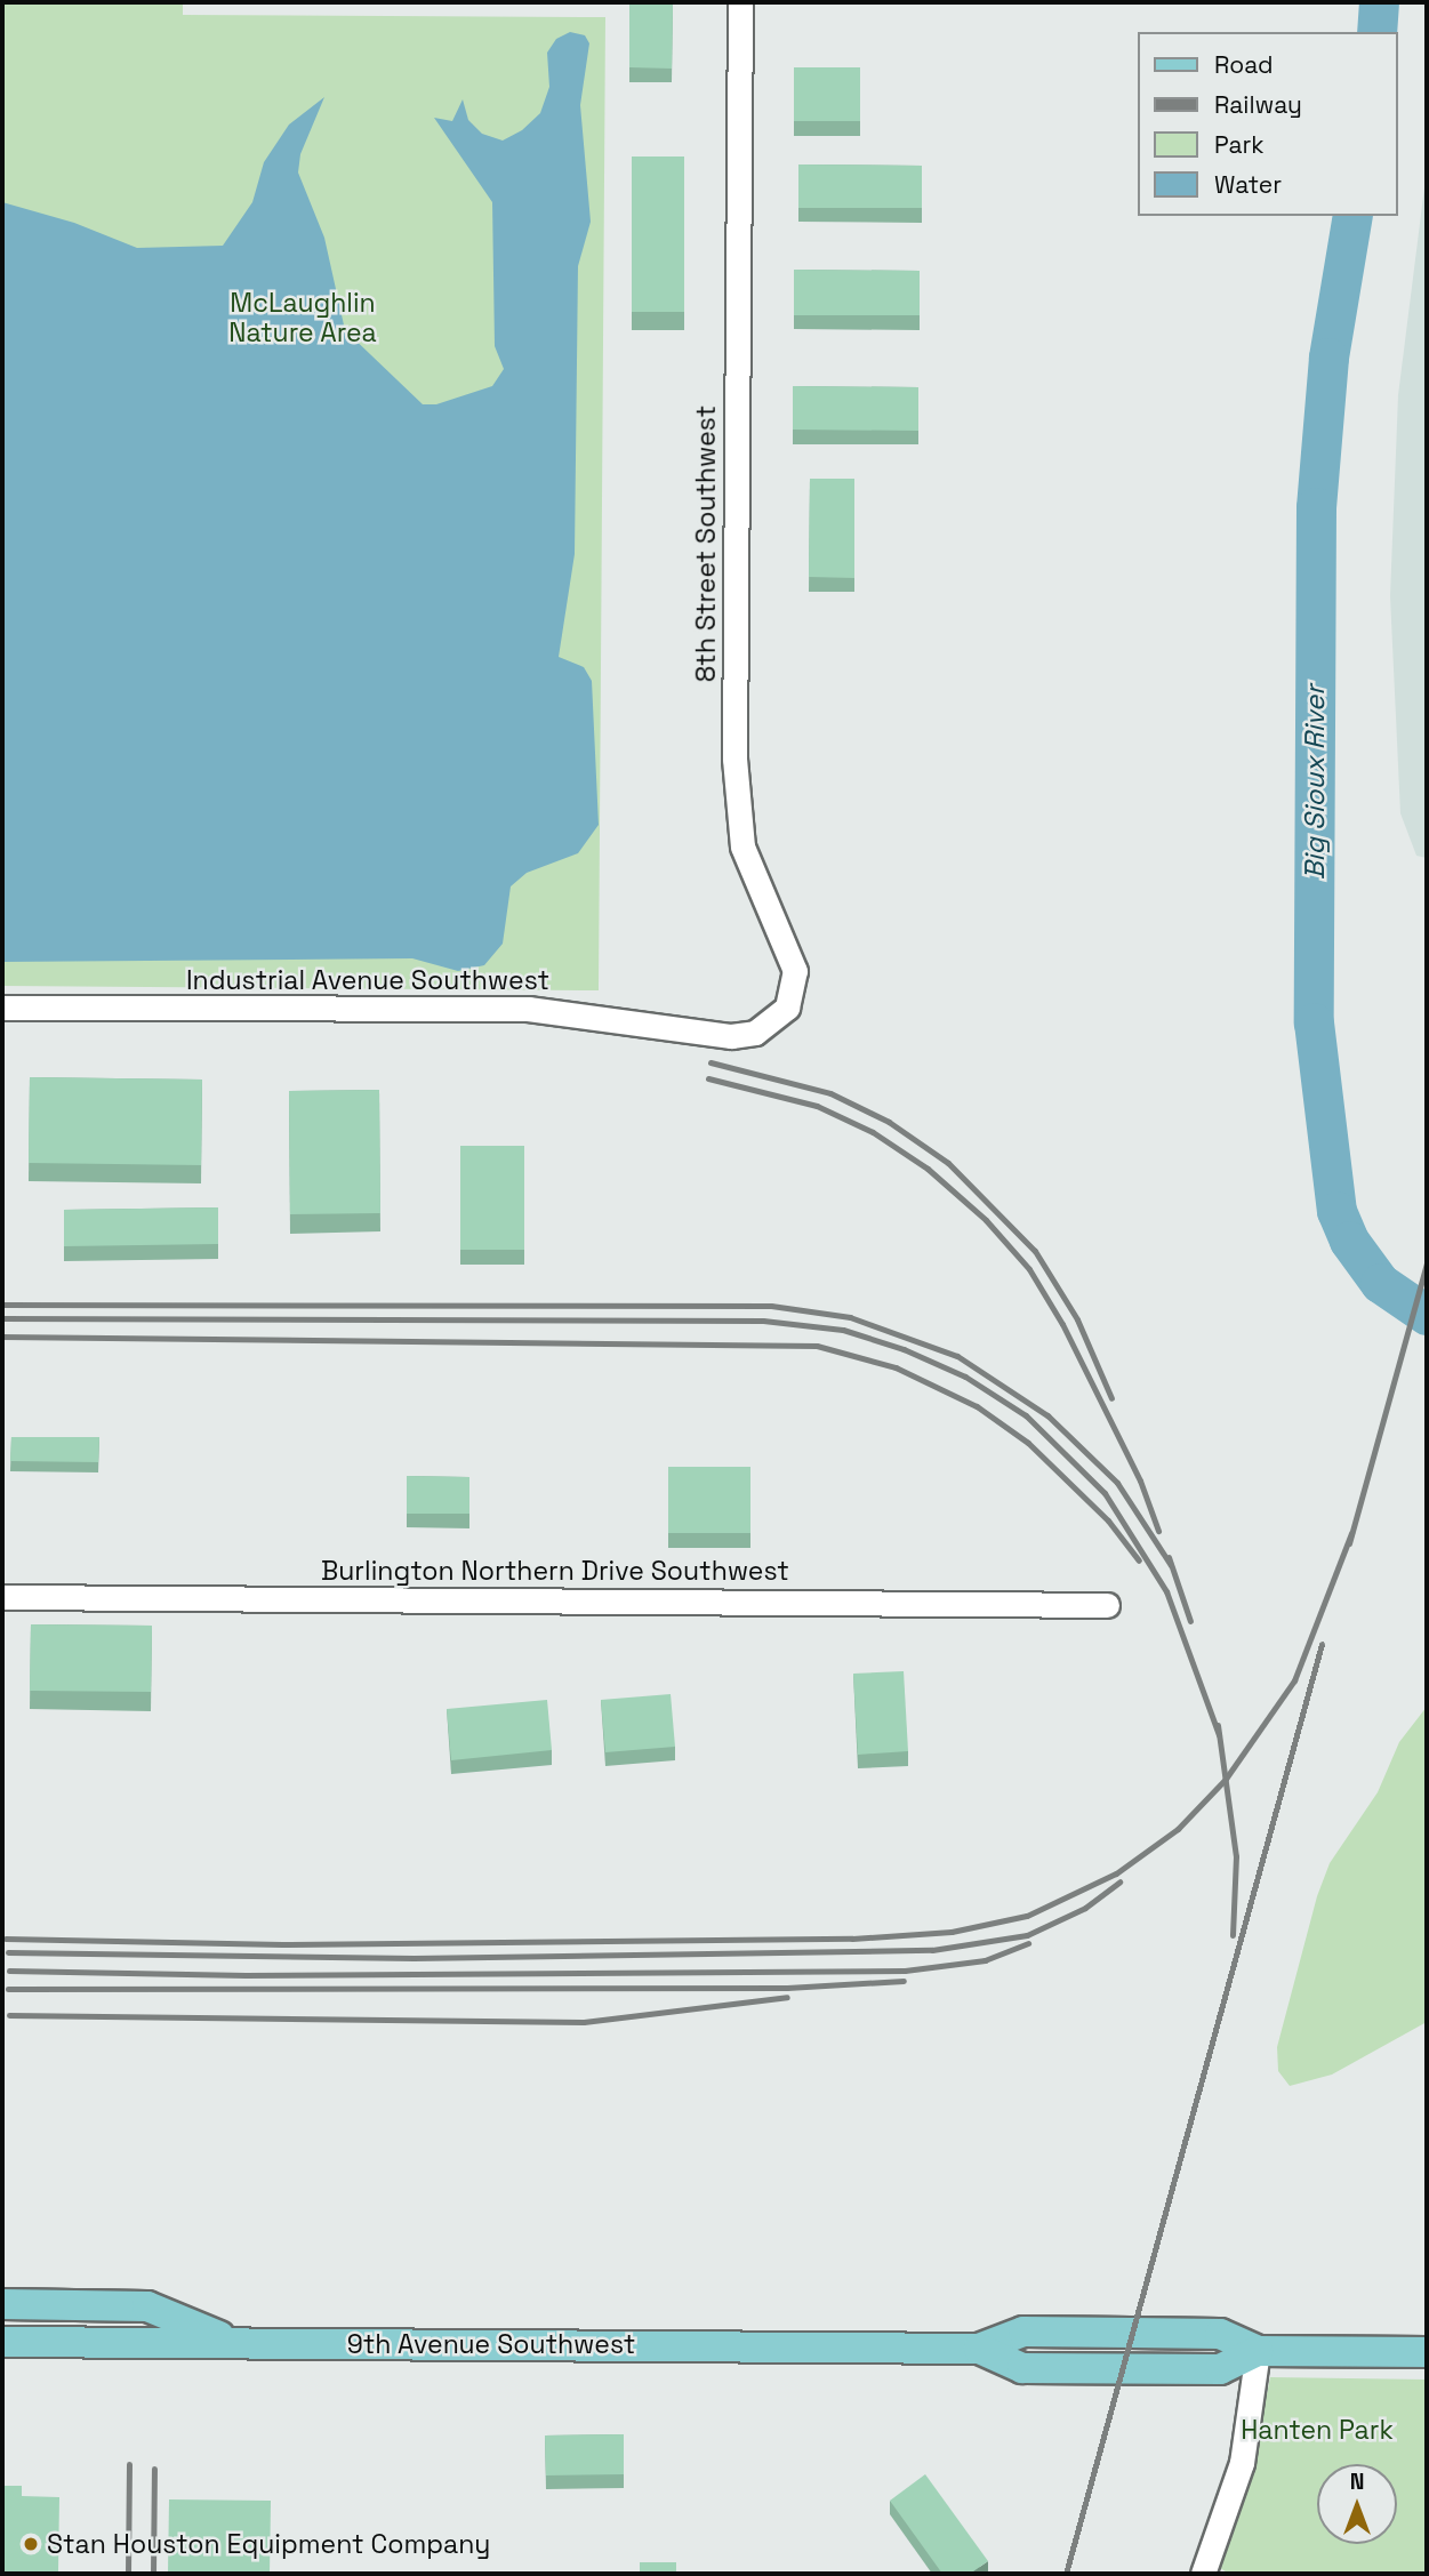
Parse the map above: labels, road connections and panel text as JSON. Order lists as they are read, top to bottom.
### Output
{
  "streets": {
    "main road": ["9th Avenue Southwest"],
    "street": ["8th Street Southwest", "Industrial Avenue Southwest", "Burlington Northern Drive Southwest"]
  },
  "crossings": [
    ["8th Street Southwest", "Industrial Avenue Southwest"]
  ],
  "water": ["Big Sioux River"],
  "parks": ["McLaughlin Nature Area", "Hanten Park"],
  "places": ["Stan Houston Equipment Company"],
  "legend": [
    "Road",
    "Railway",
    "Park",
    "Water"
  ],
  "north": "top"
}
